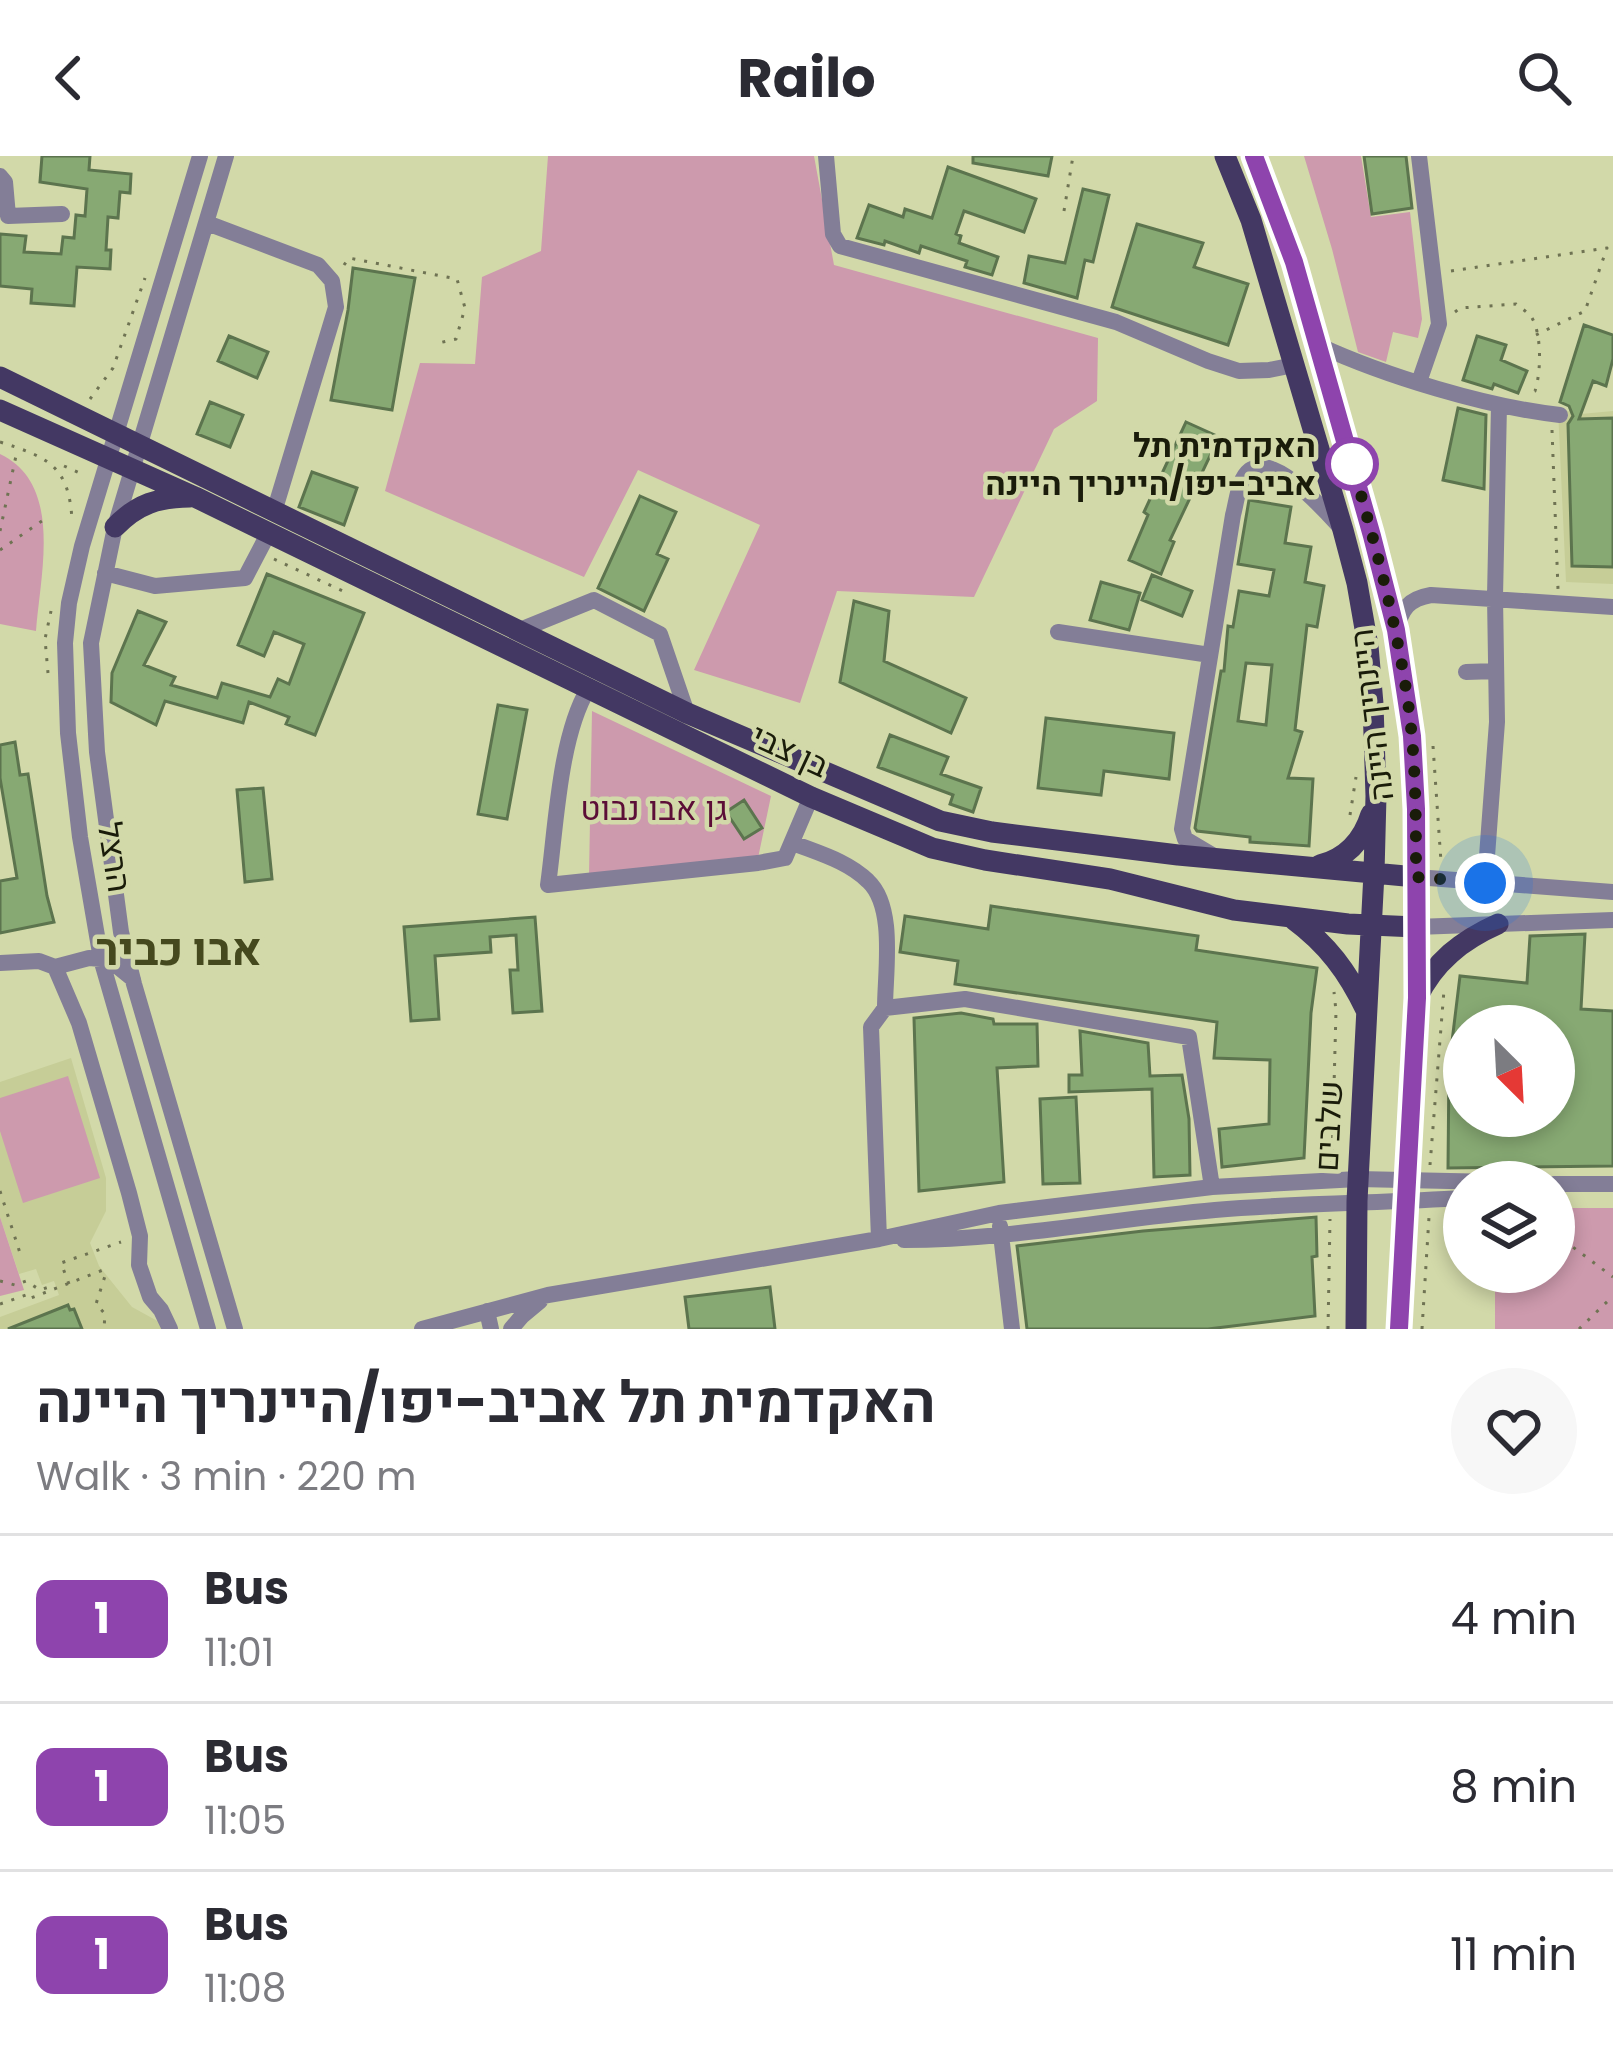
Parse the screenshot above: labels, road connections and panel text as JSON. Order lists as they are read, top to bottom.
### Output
{
  "streets": {
    "main road": ["היינריך היינה", "בן צבי", "שלבים"],
    "street": ["הרצל"]
  },
  "crossings": [
    ["היינריך היינה", "בן צבי"],
    ["היינריך היינה", "שלבים"],
    ["בן צבי", "הרצל"],
    ["בן צבי", "שלבים"]
  ],
  "districts": ["אבו כביר"],
  "parks": ["גן אבו נבוט"],
  "places": ["האקדמית תל אביב-יפו/היינריך היינה"],
  "lines": ["bus line 1"],
  "north": "bottom right",
  "page": {
    "header": "Railo",
    "heading": ["האקדמית תל אביב-יפו/היינריך היינה", "Walk · 3 min · 220 m"],
    "list": [
      {
        "mark": "1",
        "name": "Bus",
        "note": "11:01",
        "value": "4 min"
      },
      {
        "mark": "1",
        "name": "Bus",
        "note": "11:05",
        "value": "8 min"
      },
      {
        "mark": "1",
        "name": "Bus",
        "note": "11:08",
        "value": "11 min"
      }
    ]
  }
}
